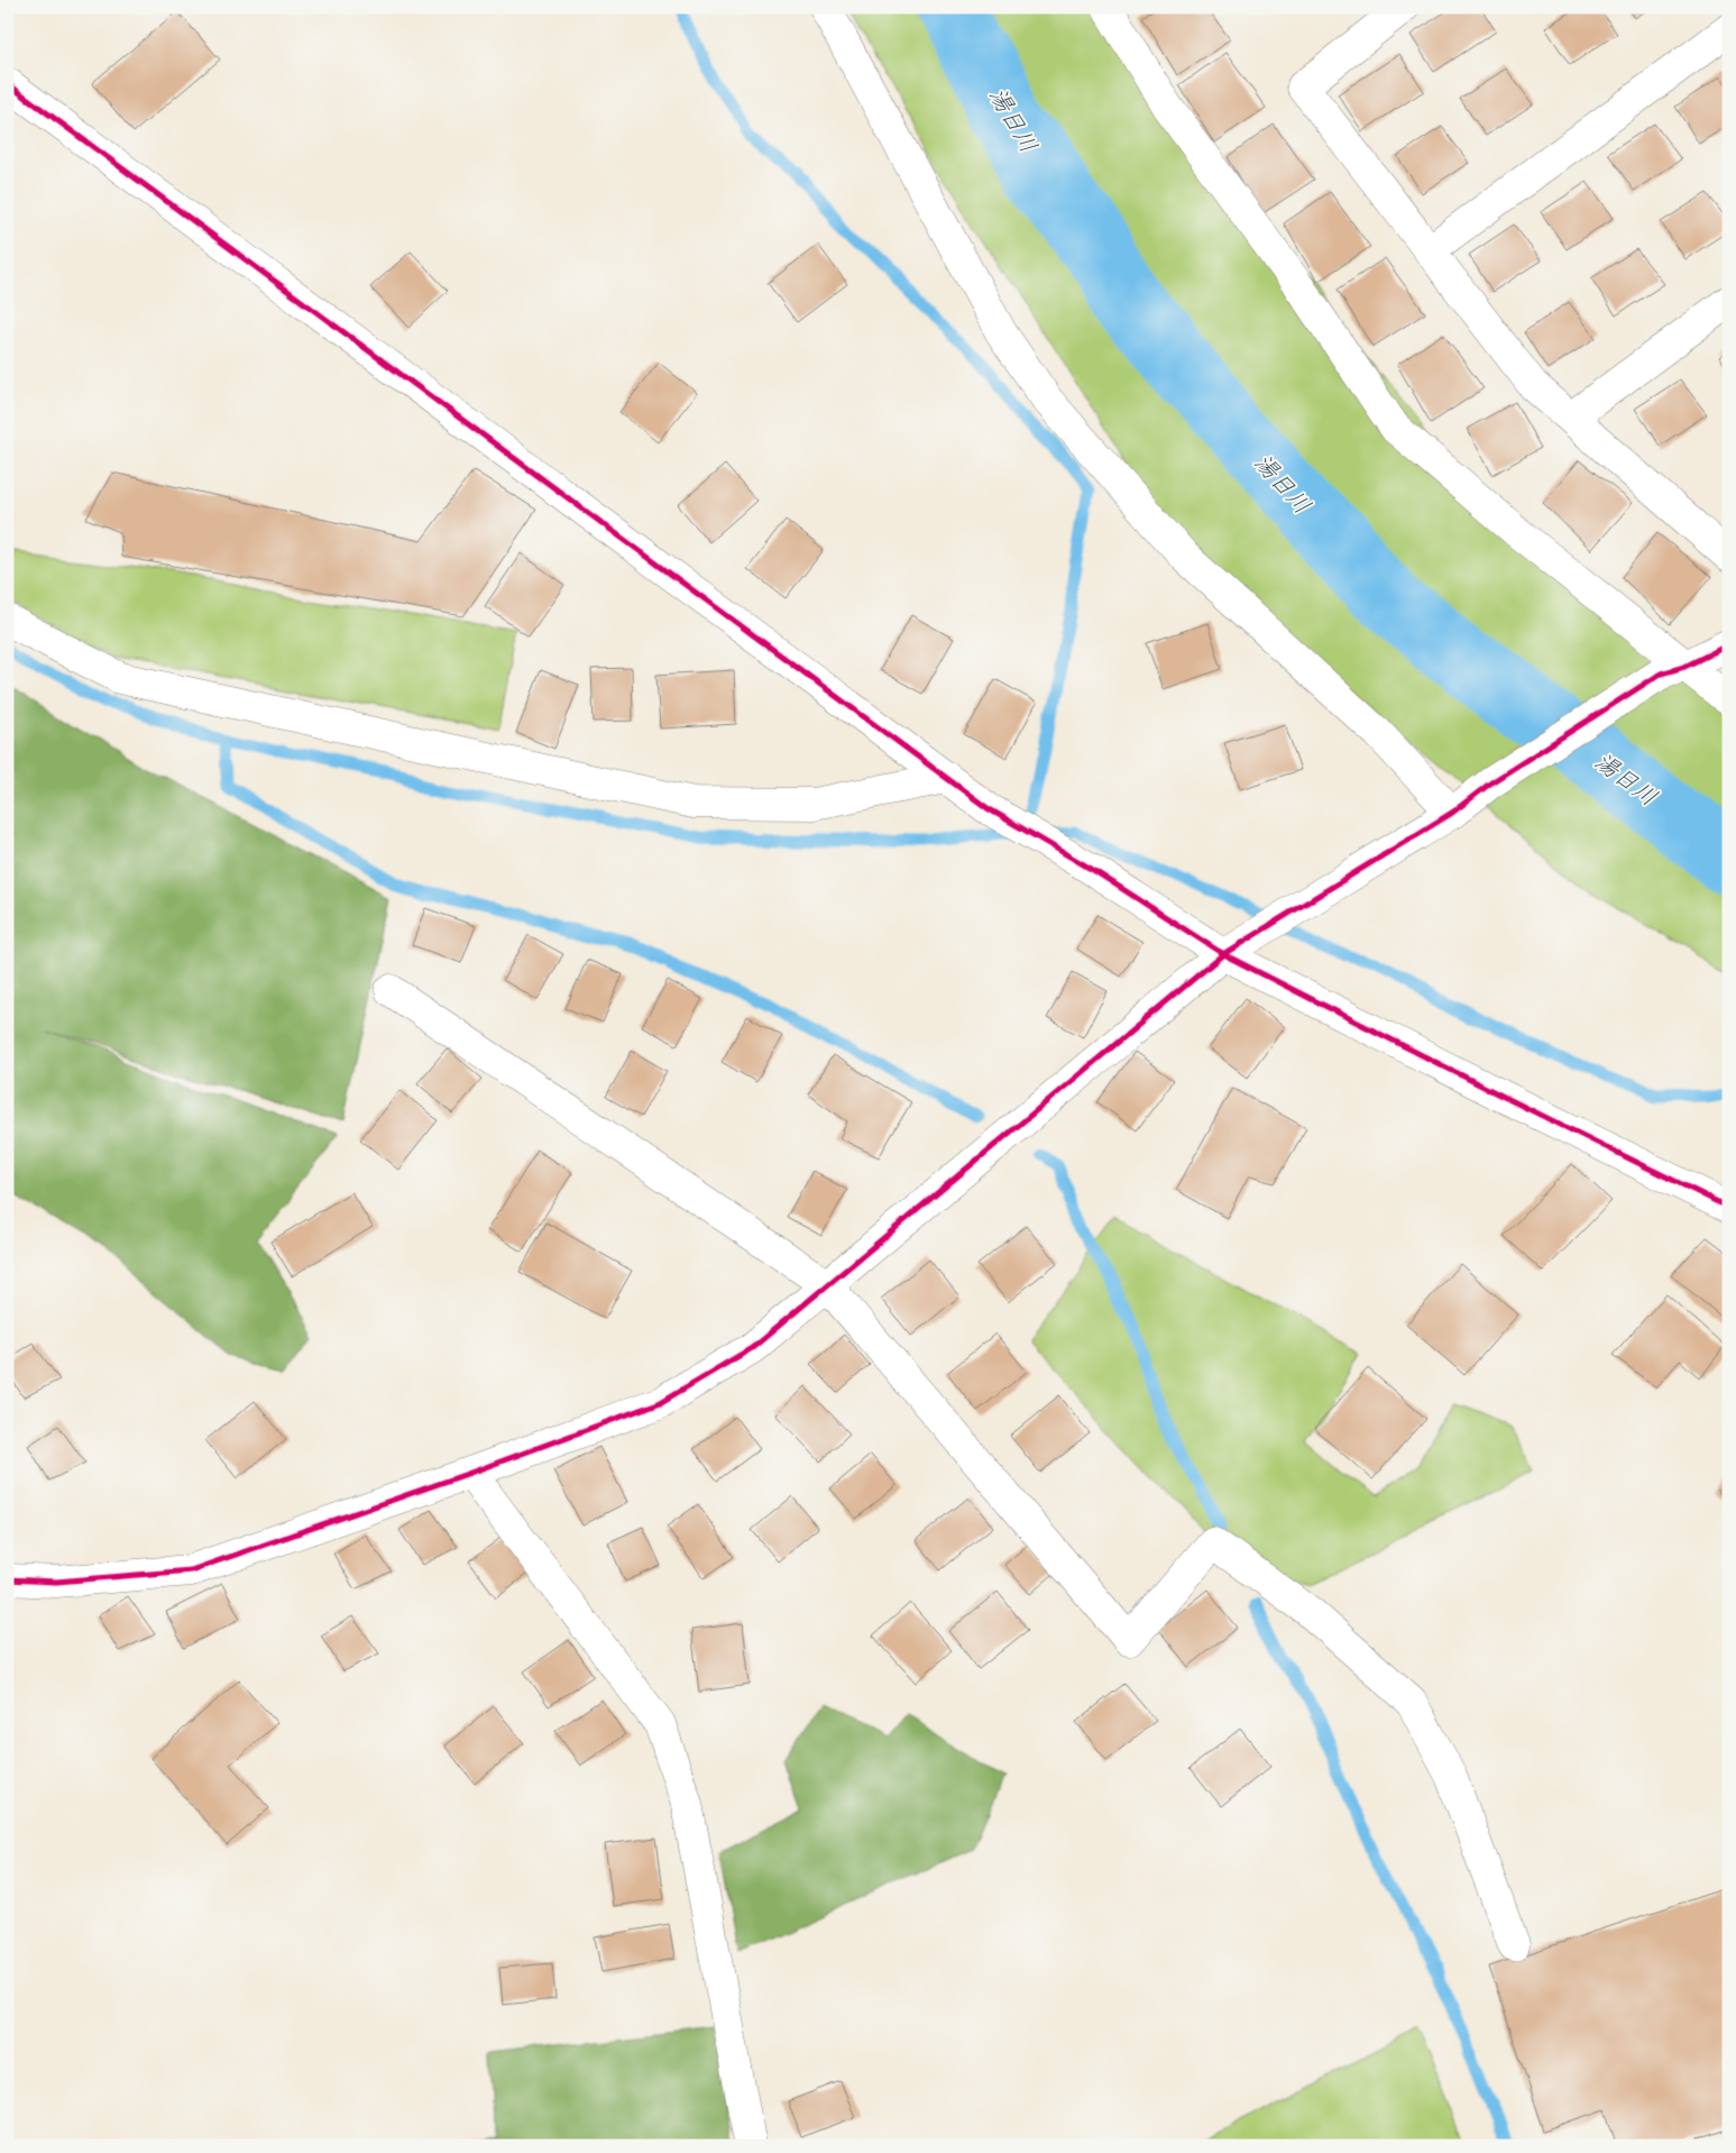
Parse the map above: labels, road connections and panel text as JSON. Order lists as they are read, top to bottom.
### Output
{
  "water": ["湯日川"]
}
